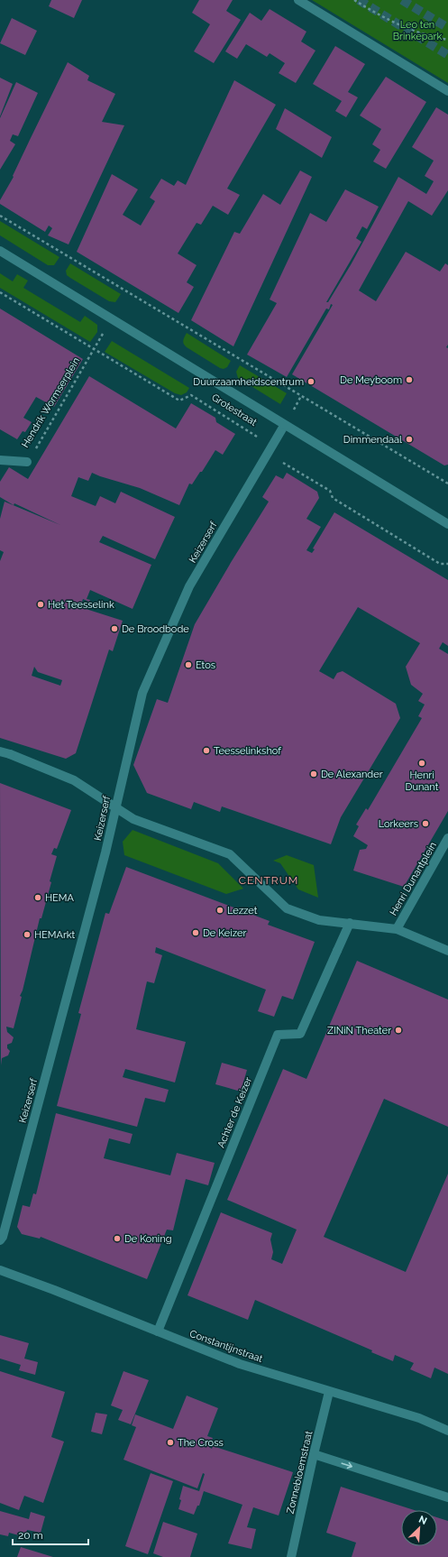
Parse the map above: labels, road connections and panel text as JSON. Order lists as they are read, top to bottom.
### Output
{
  "streets": {
    "street": [
      "Hendrik Wormserplein",
      "Grotestraat",
      "Keizerserf",
      "Henri Dunantplein",
      "Achter de Keizer",
      "Constantijnstraat",
      "Zonnebloemstraat"
    ]
  },
  "crossings": [
    ["Hendrik Wormserplein", "Grotestraat"],
    ["Grotestraat", "Keizerserf"],
    ["Achter de Keizer", "Constantijnstraat"],
    ["Constantijnstraat", "Zonnebloemstraat"]
  ],
  "districts": ["CENTRUM"],
  "parks": ["Leo ten Brinkepark"],
  "places": [
    "De Meyboom",
    "Duurzaamheidscentrum",
    "Dimmendaal",
    "Het Teesselink",
    "De Broodbode",
    "Etos",
    "Teesselinkshof",
    "Henri Dunant",
    "De Alexander",
    "Lorkeers",
    "HEMA",
    "Lezzet",
    "De Keizer",
    "HEMArkt",
    "ZINiN Theater",
    "De Koning",
    "The Cross"
  ],
  "scale_bar": "20 m",
  "north": "top right"
}
